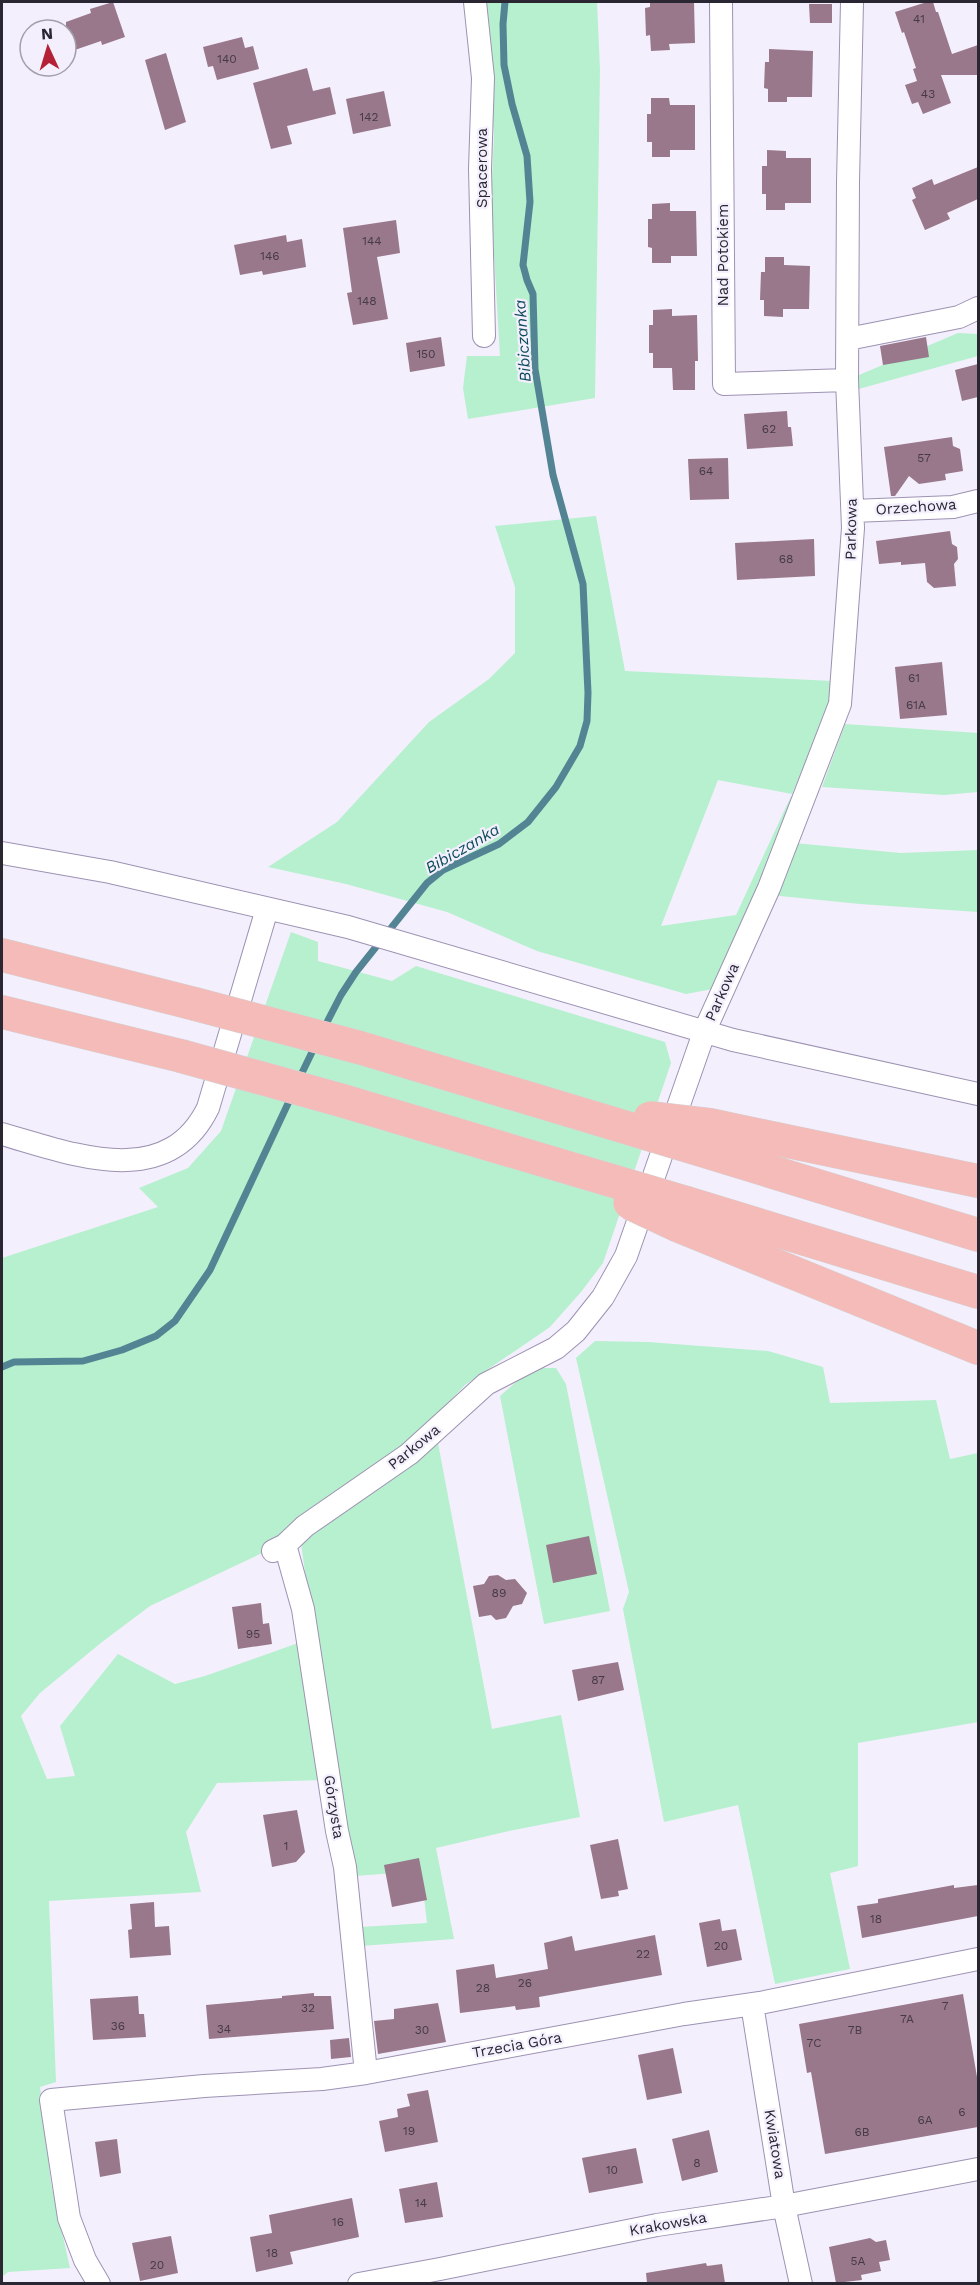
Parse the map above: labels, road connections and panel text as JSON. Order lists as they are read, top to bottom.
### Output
{
  "streets": {
    "street": [
      "Spacerowa",
      "Nad Potokiem",
      "Orzechowa",
      "Parkowa",
      "Górzysta",
      "Trzecia Góra",
      "Kwiatowa",
      "Krakowska"
    ]
  },
  "crossings": [
    ["Nad Potokiem", "Parkowa"],
    ["Orzechowa", "Parkowa"],
    ["Parkowa", "Górzysta"],
    ["Górzysta", "Trzecia Góra"],
    ["Trzecia Góra", "Kwiatowa"],
    ["Kwiatowa", "Krakowska"]
  ],
  "water": ["Bibiczanka"],
  "house_numbers": [
    "41",
    "140",
    "43",
    "142",
    "144",
    "146",
    "148",
    "150",
    "62",
    "57",
    "64",
    "68",
    "61",
    "61A",
    "89",
    "95",
    "87",
    "1",
    "18",
    "20",
    "22",
    "26",
    "28",
    "7",
    "32",
    "7A",
    "36",
    "34",
    "30",
    "7B",
    "7C",
    "6",
    "6A",
    "19",
    "6B",
    "8",
    "10",
    "14",
    "16",
    "18",
    "5A",
    "20"
  ],
  "north": "top"
}
